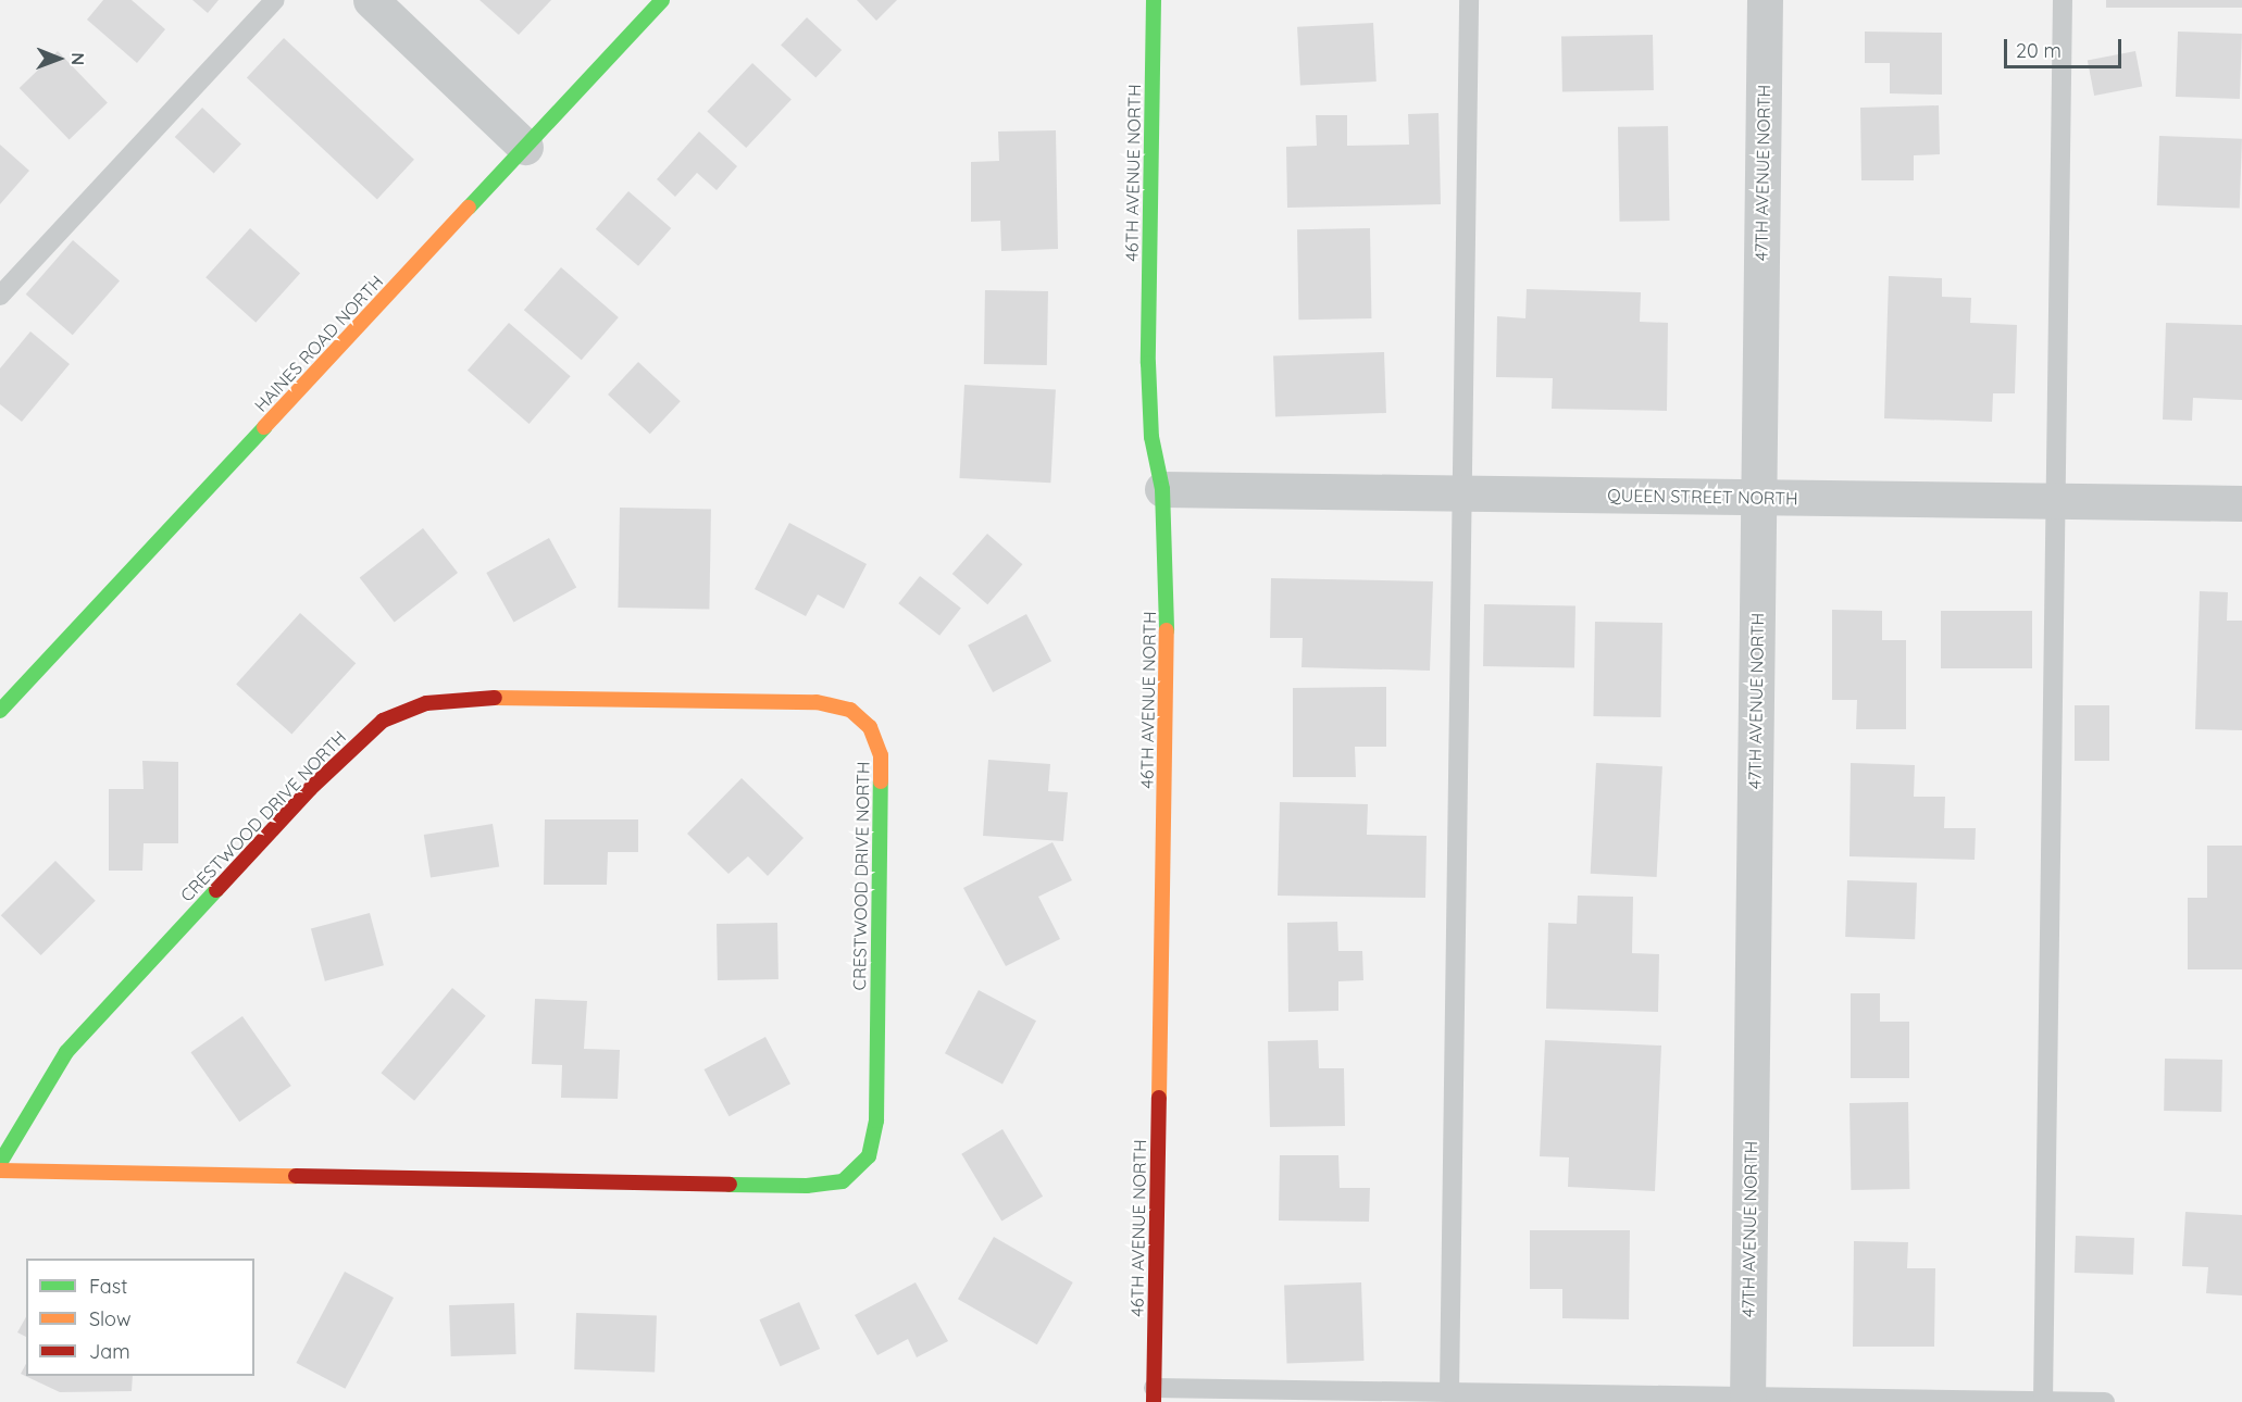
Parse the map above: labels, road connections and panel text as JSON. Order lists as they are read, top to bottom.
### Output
{
  "streets": {
    "street": [
      "46TH AVENUE NORTH",
      "47TH AVENUE NORTH",
      "HAINES ROAD NORTH",
      "QUEEN STREET NORTH",
      "CRESTWOOD DRIVE NORTH"
    ]
  },
  "crossings": [
    ["46TH AVENUE NORTH", "QUEEN STREET NORTH"],
    ["47TH AVENUE NORTH", "QUEEN STREET NORTH"]
  ],
  "legend": ["Fast", "Slow", "Jam"],
  "scale_bar": "20 m",
  "north": "right"
}
